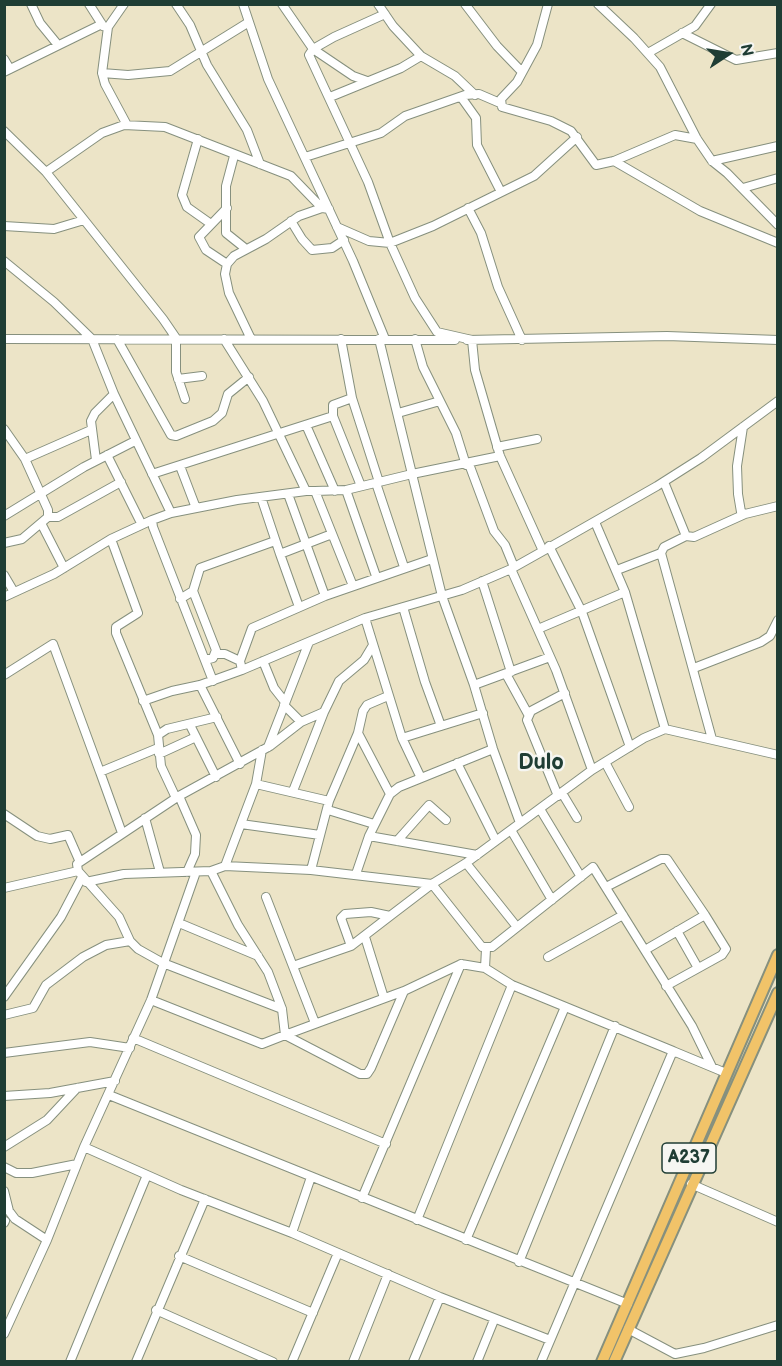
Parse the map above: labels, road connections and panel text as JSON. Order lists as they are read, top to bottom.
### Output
{
  "streets": {
    "highway": ["A237"]
  },
  "districts": ["Dulo"],
  "north": "right"
}
